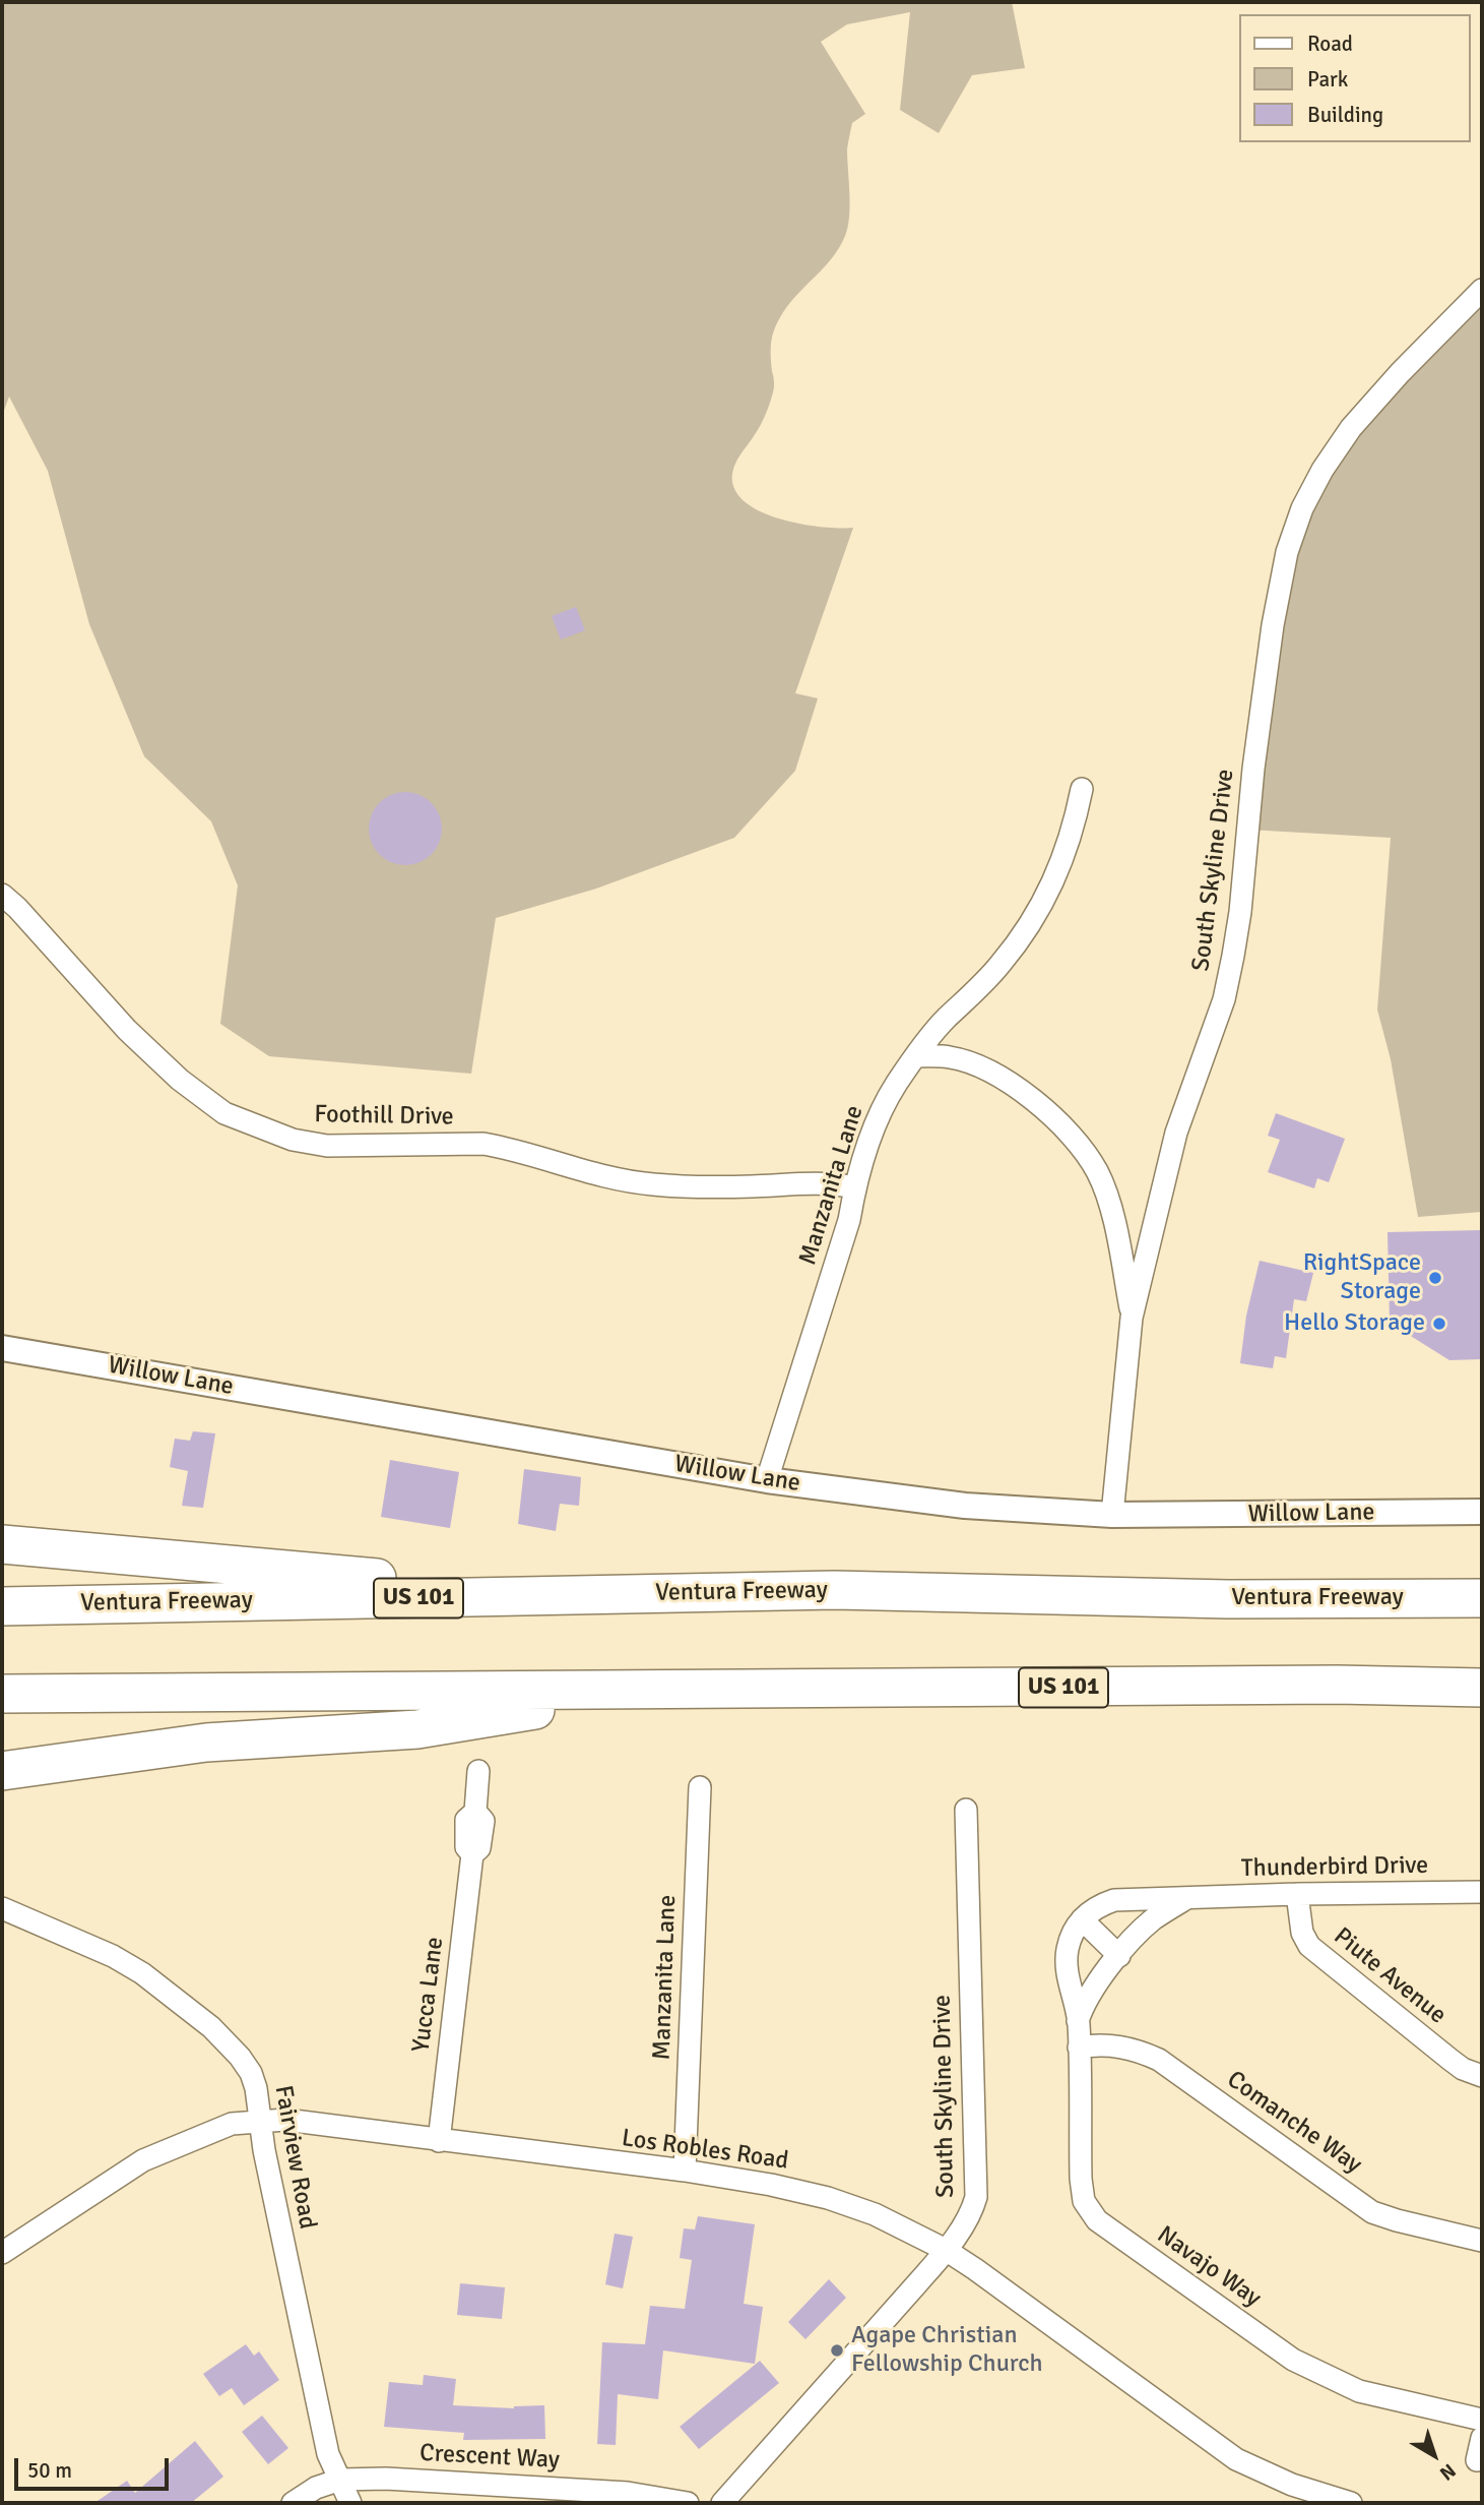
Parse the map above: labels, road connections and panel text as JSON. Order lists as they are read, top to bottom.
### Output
{
  "streets": {
    "highway": ["Ventura Freeway", "US 101"],
    "street": [
      "South Skyline Drive",
      "Foothill Drive",
      "Manzanita Lane",
      "Willow Lane",
      "Thunderbird Drive",
      "Piute Avenue",
      "Yucca Lane",
      "Comanche Way",
      "Los Robles Road",
      "Fairview Road",
      "Navajo Way",
      "Crescent Way"
    ]
  },
  "crossings": [
    ["South Skyline Drive", "Willow Lane"],
    ["South Skyline Drive", "Los Robles Road"],
    ["Foothill Drive", "Manzanita Lane"],
    ["Manzanita Lane", "Willow Lane"],
    ["Manzanita Lane", "Los Robles Road"],
    ["Thunderbird Drive", "Piute Avenue"],
    ["Thunderbird Drive", "Navajo Way"],
    ["Yucca Lane", "Los Robles Road"],
    ["Comanche Way", "Navajo Way"],
    ["Los Robles Road", "Fairview Road"],
    ["Fairview Road", "Crescent Way"]
  ],
  "places": ["RightSpace Storage", "Hello Storage", "Agape Christian Fellowship Church"],
  "legend": ["Road", "Park", "Building"],
  "scale_bar": "50 m",
  "north": "bottom right"
}
